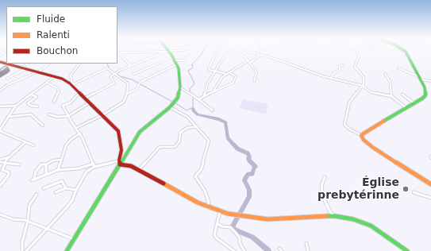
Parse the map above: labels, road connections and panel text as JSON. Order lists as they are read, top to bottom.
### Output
{
  "places": ["Église prebytérinne"],
  "legend": ["Fluide", "Ralenti", "Bouchon"]
}
